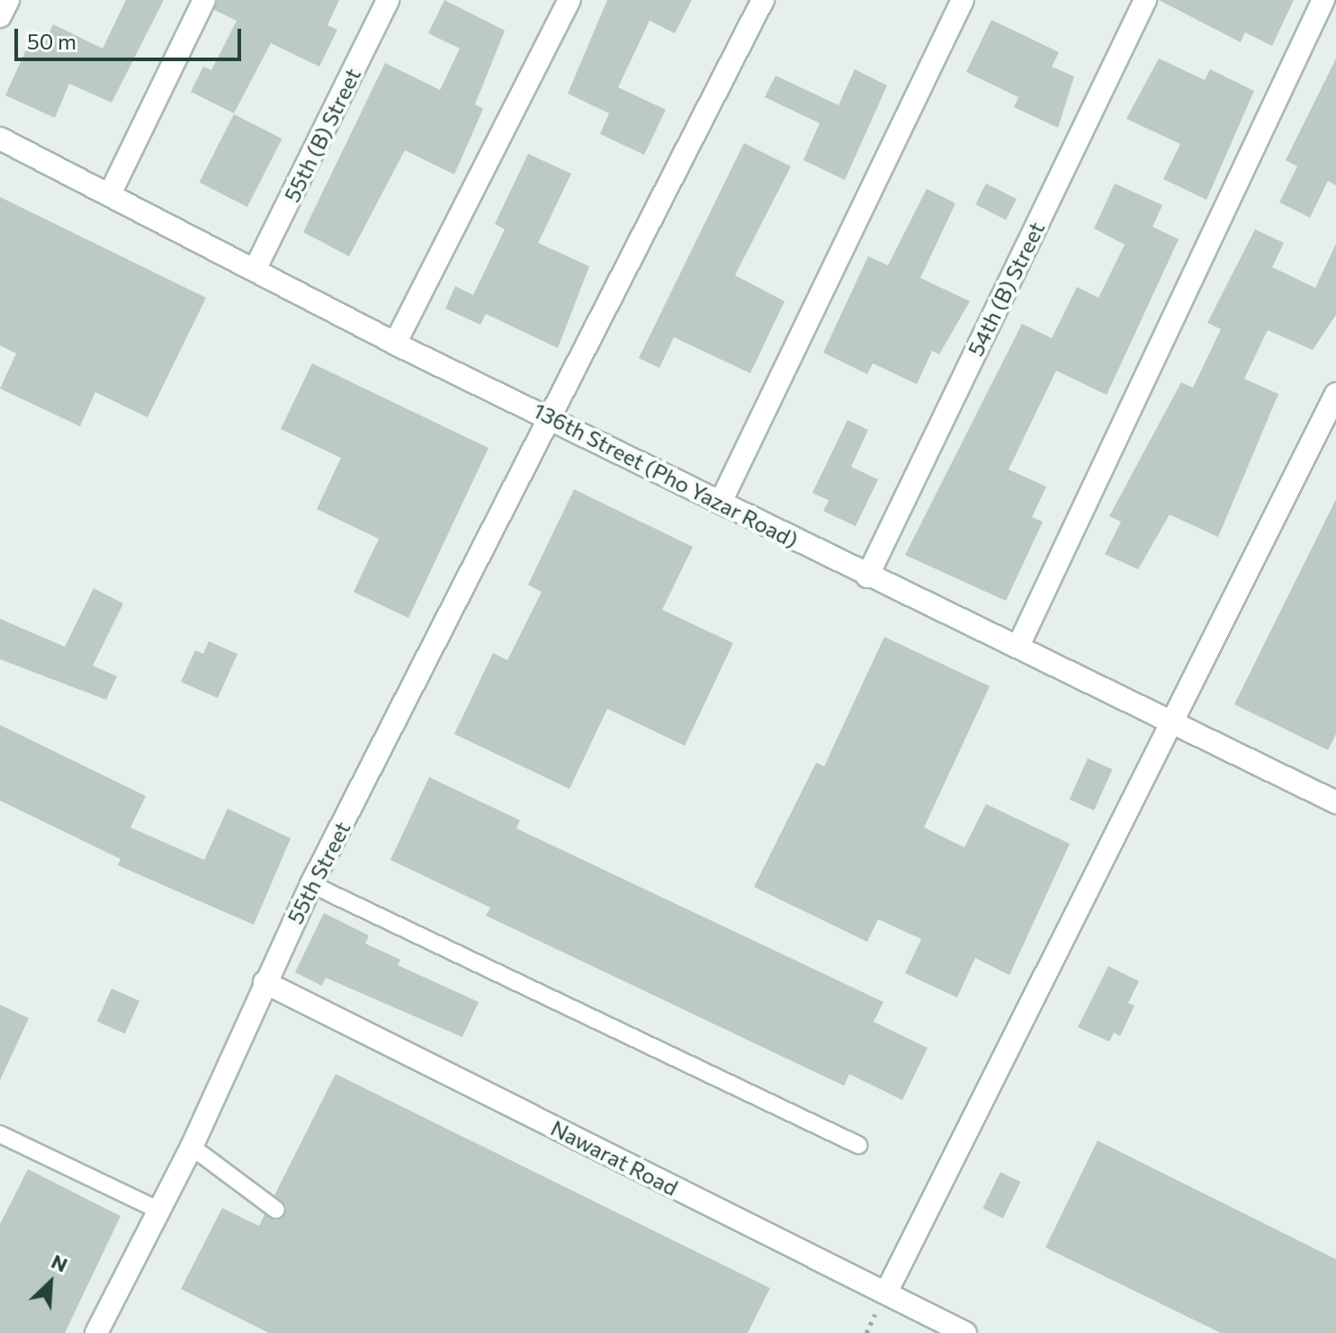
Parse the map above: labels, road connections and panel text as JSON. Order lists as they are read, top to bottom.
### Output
{
  "streets": {
    "street": [
      "55th (B) Street",
      "54th (B) Street",
      "136th Street (Pho Yazar Road)",
      "55th Street",
      "Nawarat Road"
    ]
  },
  "crossings": [
    ["55th (B) Street", "136th Street (Pho Yazar Road)"],
    ["54th (B) Street", "136th Street (Pho Yazar Road)"],
    ["136th Street (Pho Yazar Road)", "55th Street"],
    ["55th Street", "Nawarat Road"]
  ],
  "scale_bar": "50 m",
  "north": "top right"
}
